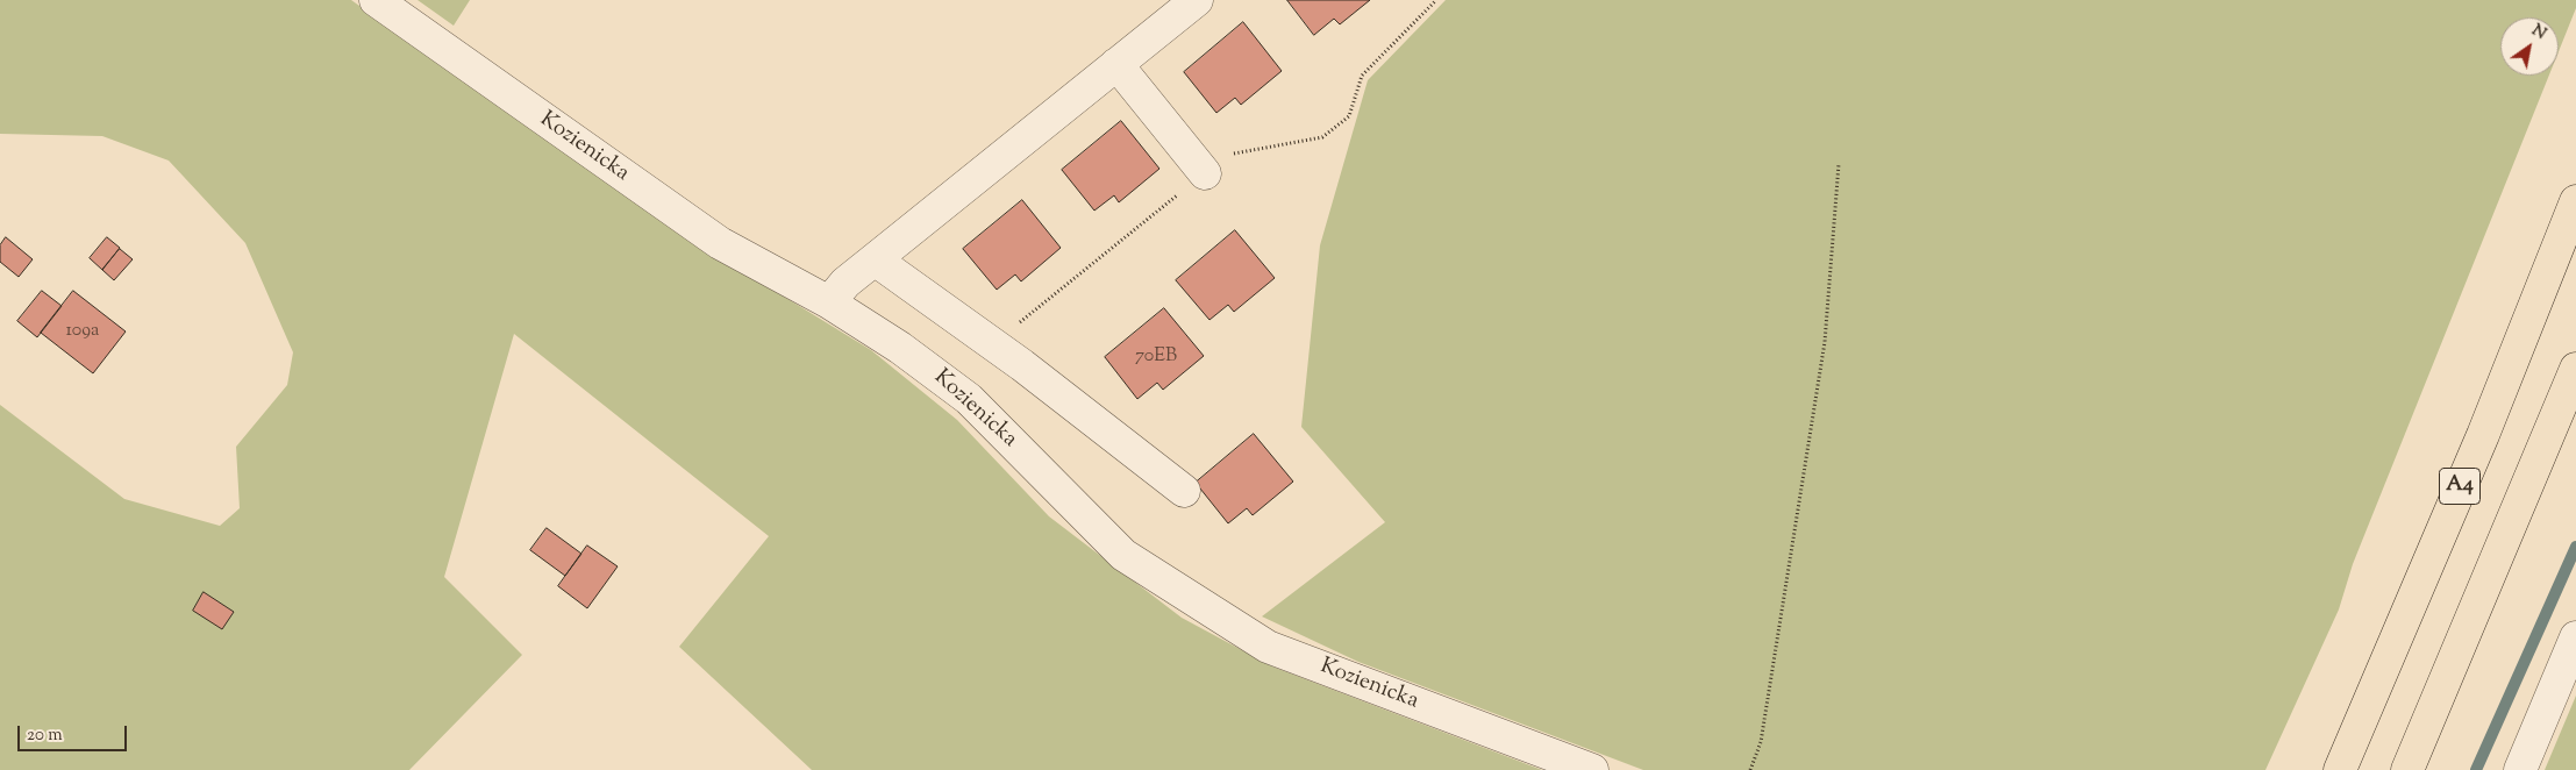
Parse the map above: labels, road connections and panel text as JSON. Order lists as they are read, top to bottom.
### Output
{
  "streets": {
    "highway": ["A4"],
    "street": ["Kozienicka"]
  },
  "house_numbers": ["109a", "70EB"],
  "scale_bar": "20 m",
  "north": "top right"
}
